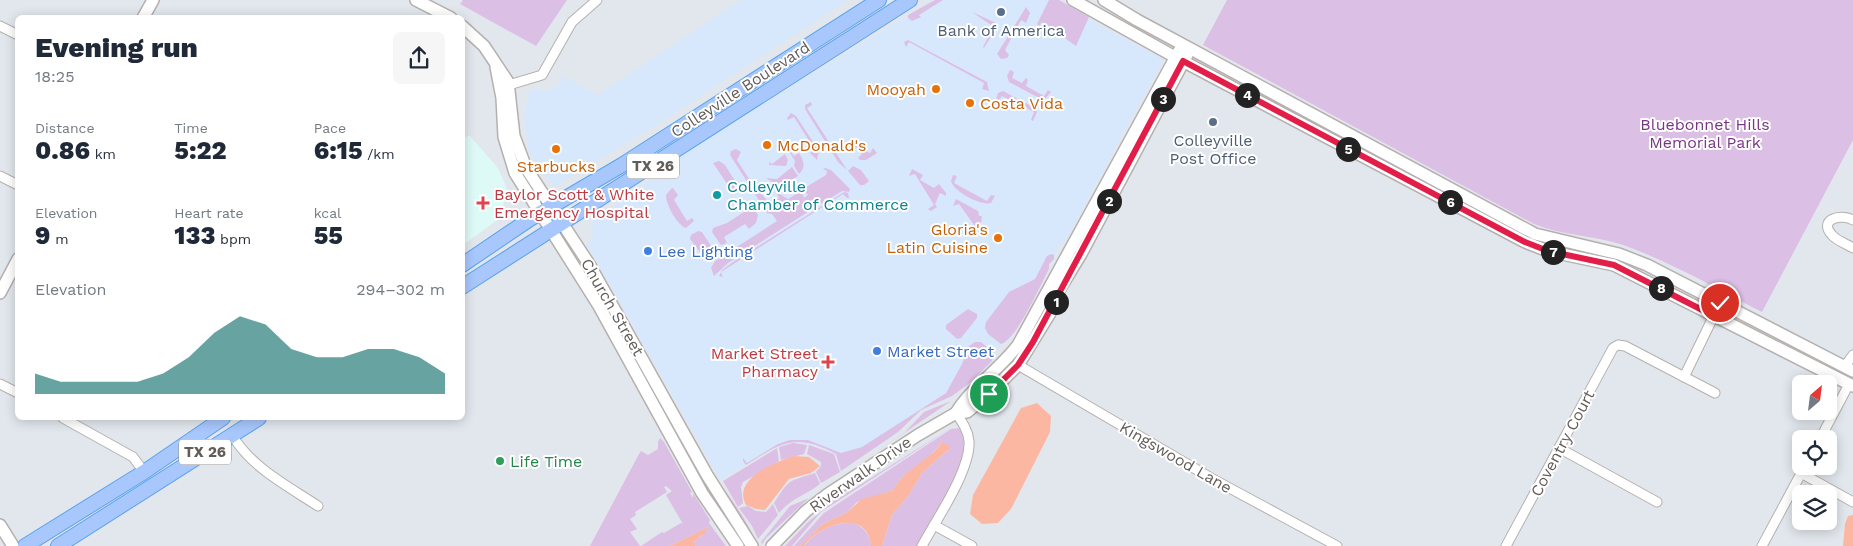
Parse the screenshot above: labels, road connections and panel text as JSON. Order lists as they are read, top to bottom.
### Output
{
  "streets": {
    "main road": ["Colleyville Boulevard", "TX 26"],
    "street": [
      "Church Street",
      "Coventry Court",
      "Kingswood Lane",
      "Riverwalk Drive"
    ]
  },
  "crossings": [
    ["Colleyville Boulevard", "Church Street"],
    ["Kingswood Lane", "Riverwalk Drive"]
  ],
  "parks": ["Bluebonnet Hills Memorial Park"],
  "places": {
    "other": [
      "Bank of America",
      "Mooyah",
      "Costa Vida",
      "Colleyville Post Office",
      "McDonald's",
      "Starbucks",
      "Colleyville Chamber of Commerce",
      "Gloria's Latin Cuisine",
      "Lee Lighting",
      "Market Street",
      "Life Time"
    ],
    "health": ["Baylor Scott & White Emergency Hospital", "Market Street Pharmacy"]
  },
  "north": "top right",
  "page": {
    "heading": ["Evening run", "18:25"],
    "pins": [
      "4",
      "3",
      "5",
      "2",
      "6",
      "7",
      "8",
      "1"
    ],
    "stats": [
      ["Distance", "0.86 km"],
      ["Time", "5:22"],
      ["Pace", "6:15 /km"],
      ["Elevation", "9 m"],
      ["Heart rate", "133 bpm"],
      ["kcal", "55"]
    ],
    "chart": ["Elevation", "294–302 m"]
  }
}
